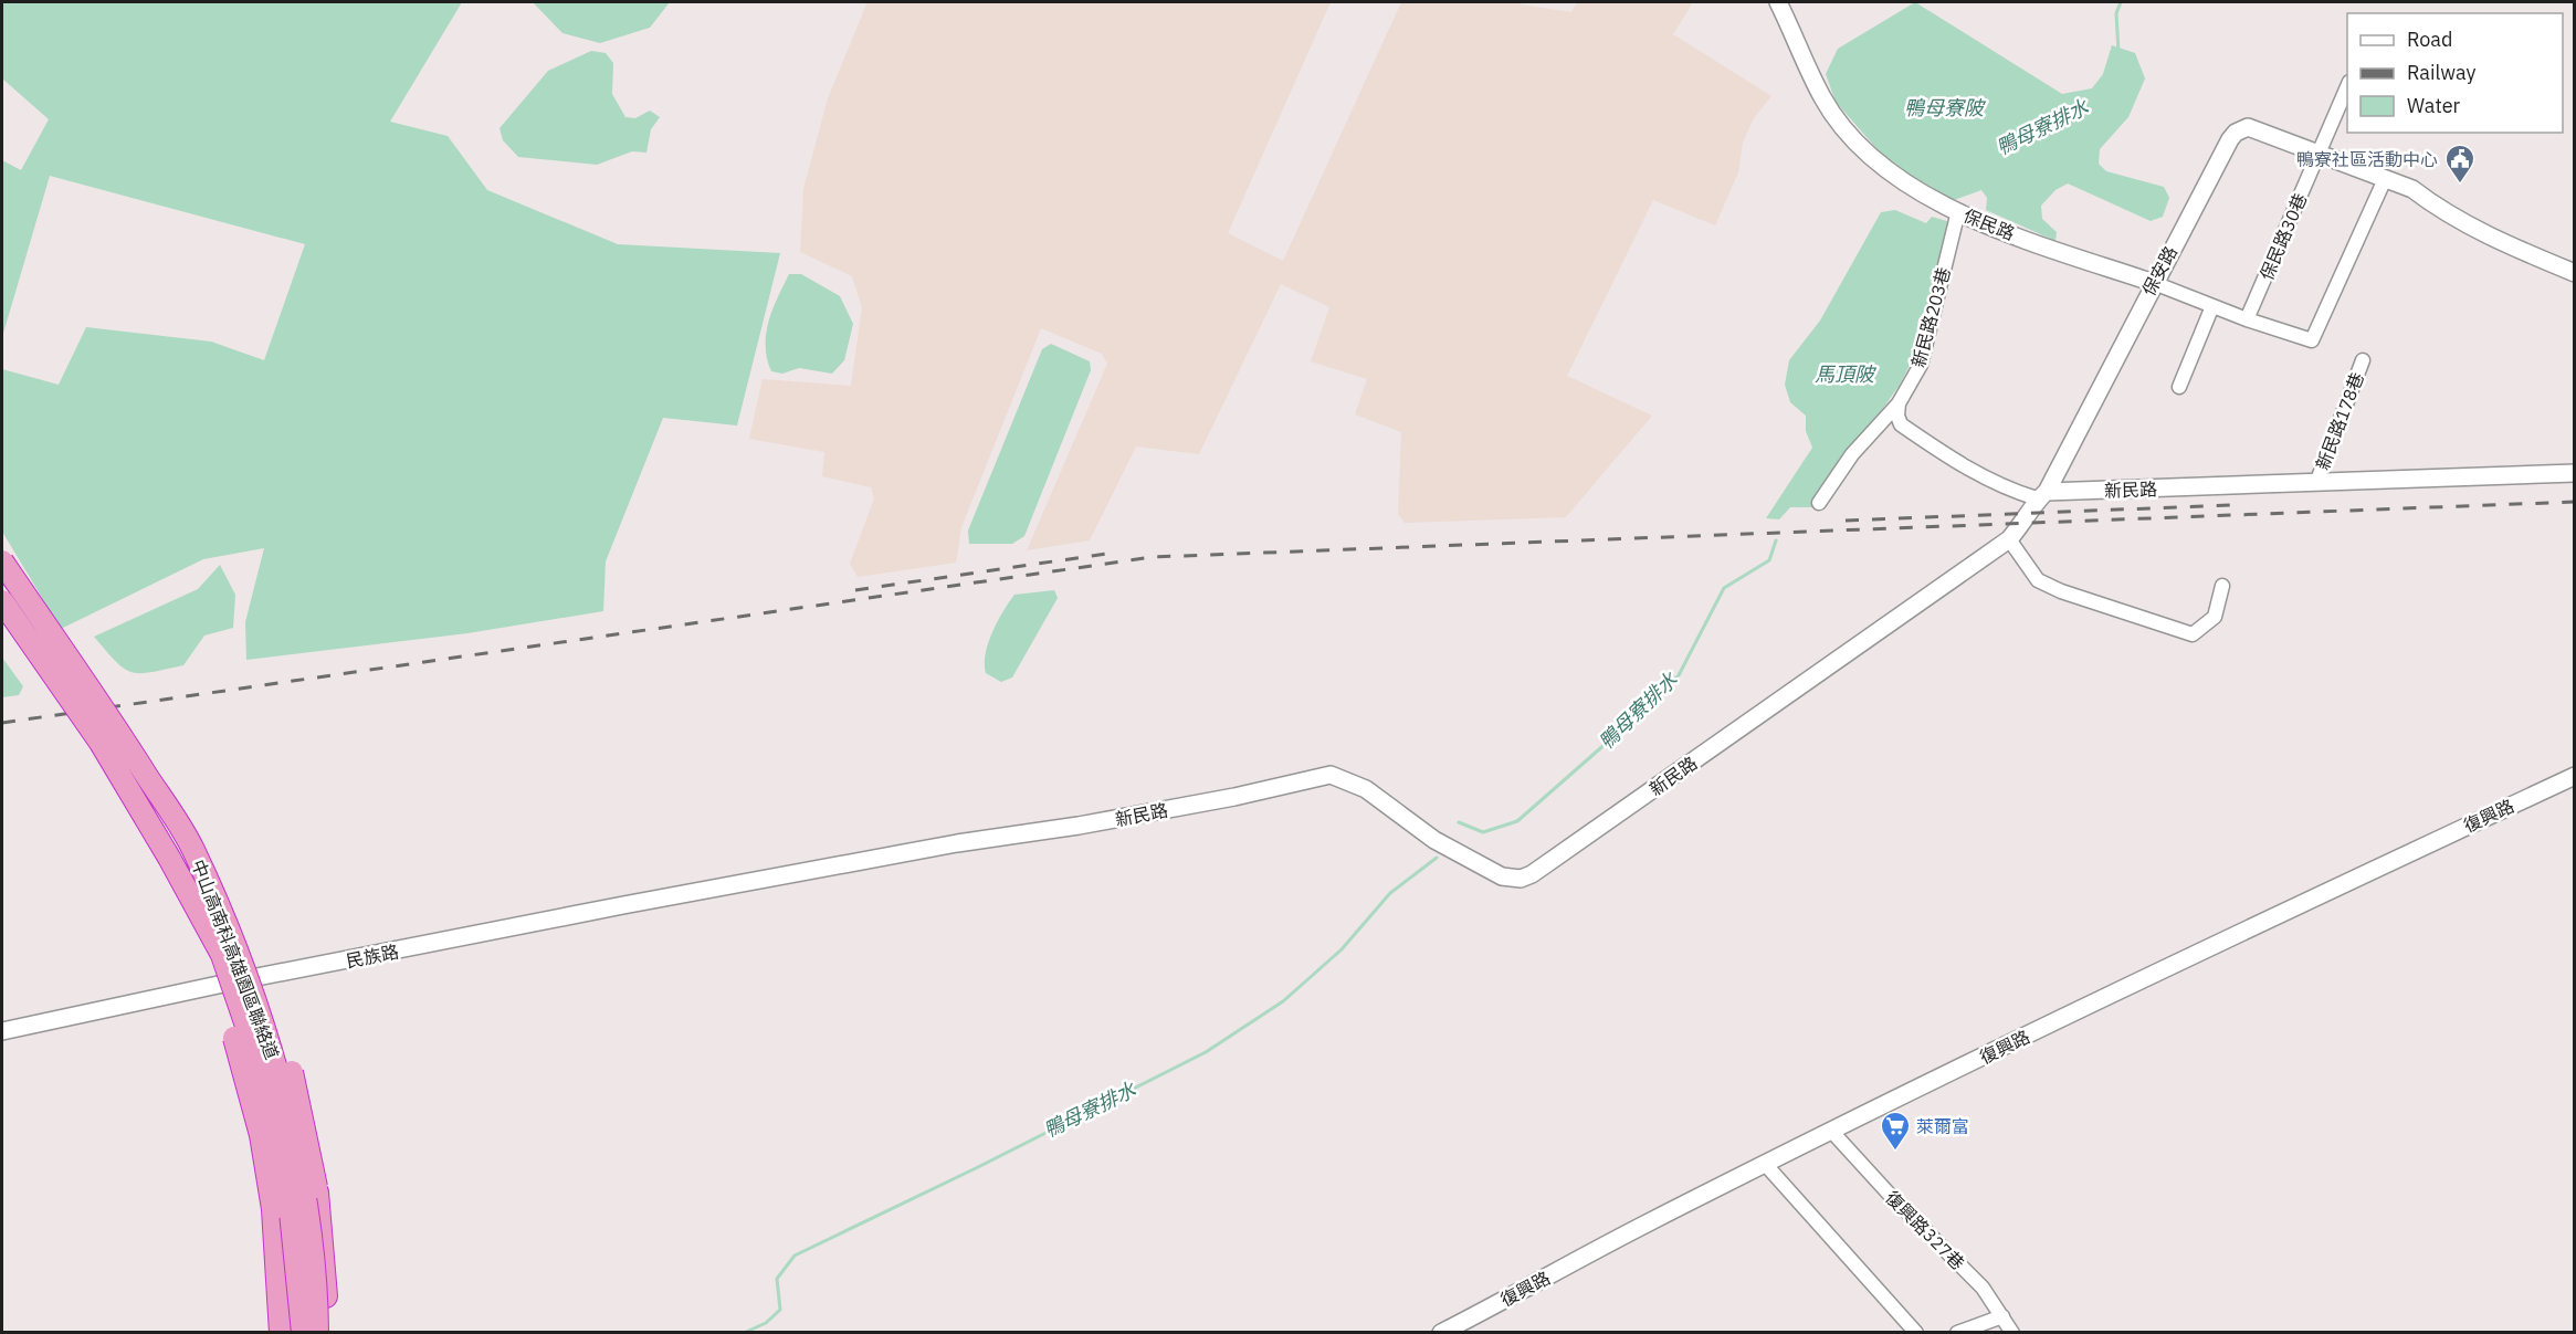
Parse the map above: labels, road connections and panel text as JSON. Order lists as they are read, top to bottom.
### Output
{
  "streets": {
    "highway": ["中山高南科高雄園區聯絡道"],
    "street": [
      "保民路",
      "保民路30巷",
      "保安路",
      "新民路203巷",
      "新民路178巷",
      "新民路",
      "復興路",
      "民族路",
      "復興路327巷"
    ]
  },
  "crossings": [
    ["保民路", "保民路30巷"],
    ["保民路", "保安路"],
    ["保民路", "新民路203巷"],
    ["保民路30巷", "保安路"],
    ["保安路", "新民路"],
    ["新民路178巷", "新民路"],
    ["新民路", "民族路"],
    ["復興路", "復興路327巷"]
  ],
  "water": ["鴨母寮陂", "鴨母寮排水", "馬頂陂"],
  "places": {
    "public building": ["鴨寮社區活動中心"],
    "supermarket": ["萊爾富"]
  },
  "legend": ["Road", "Railway", "Water"]
}
